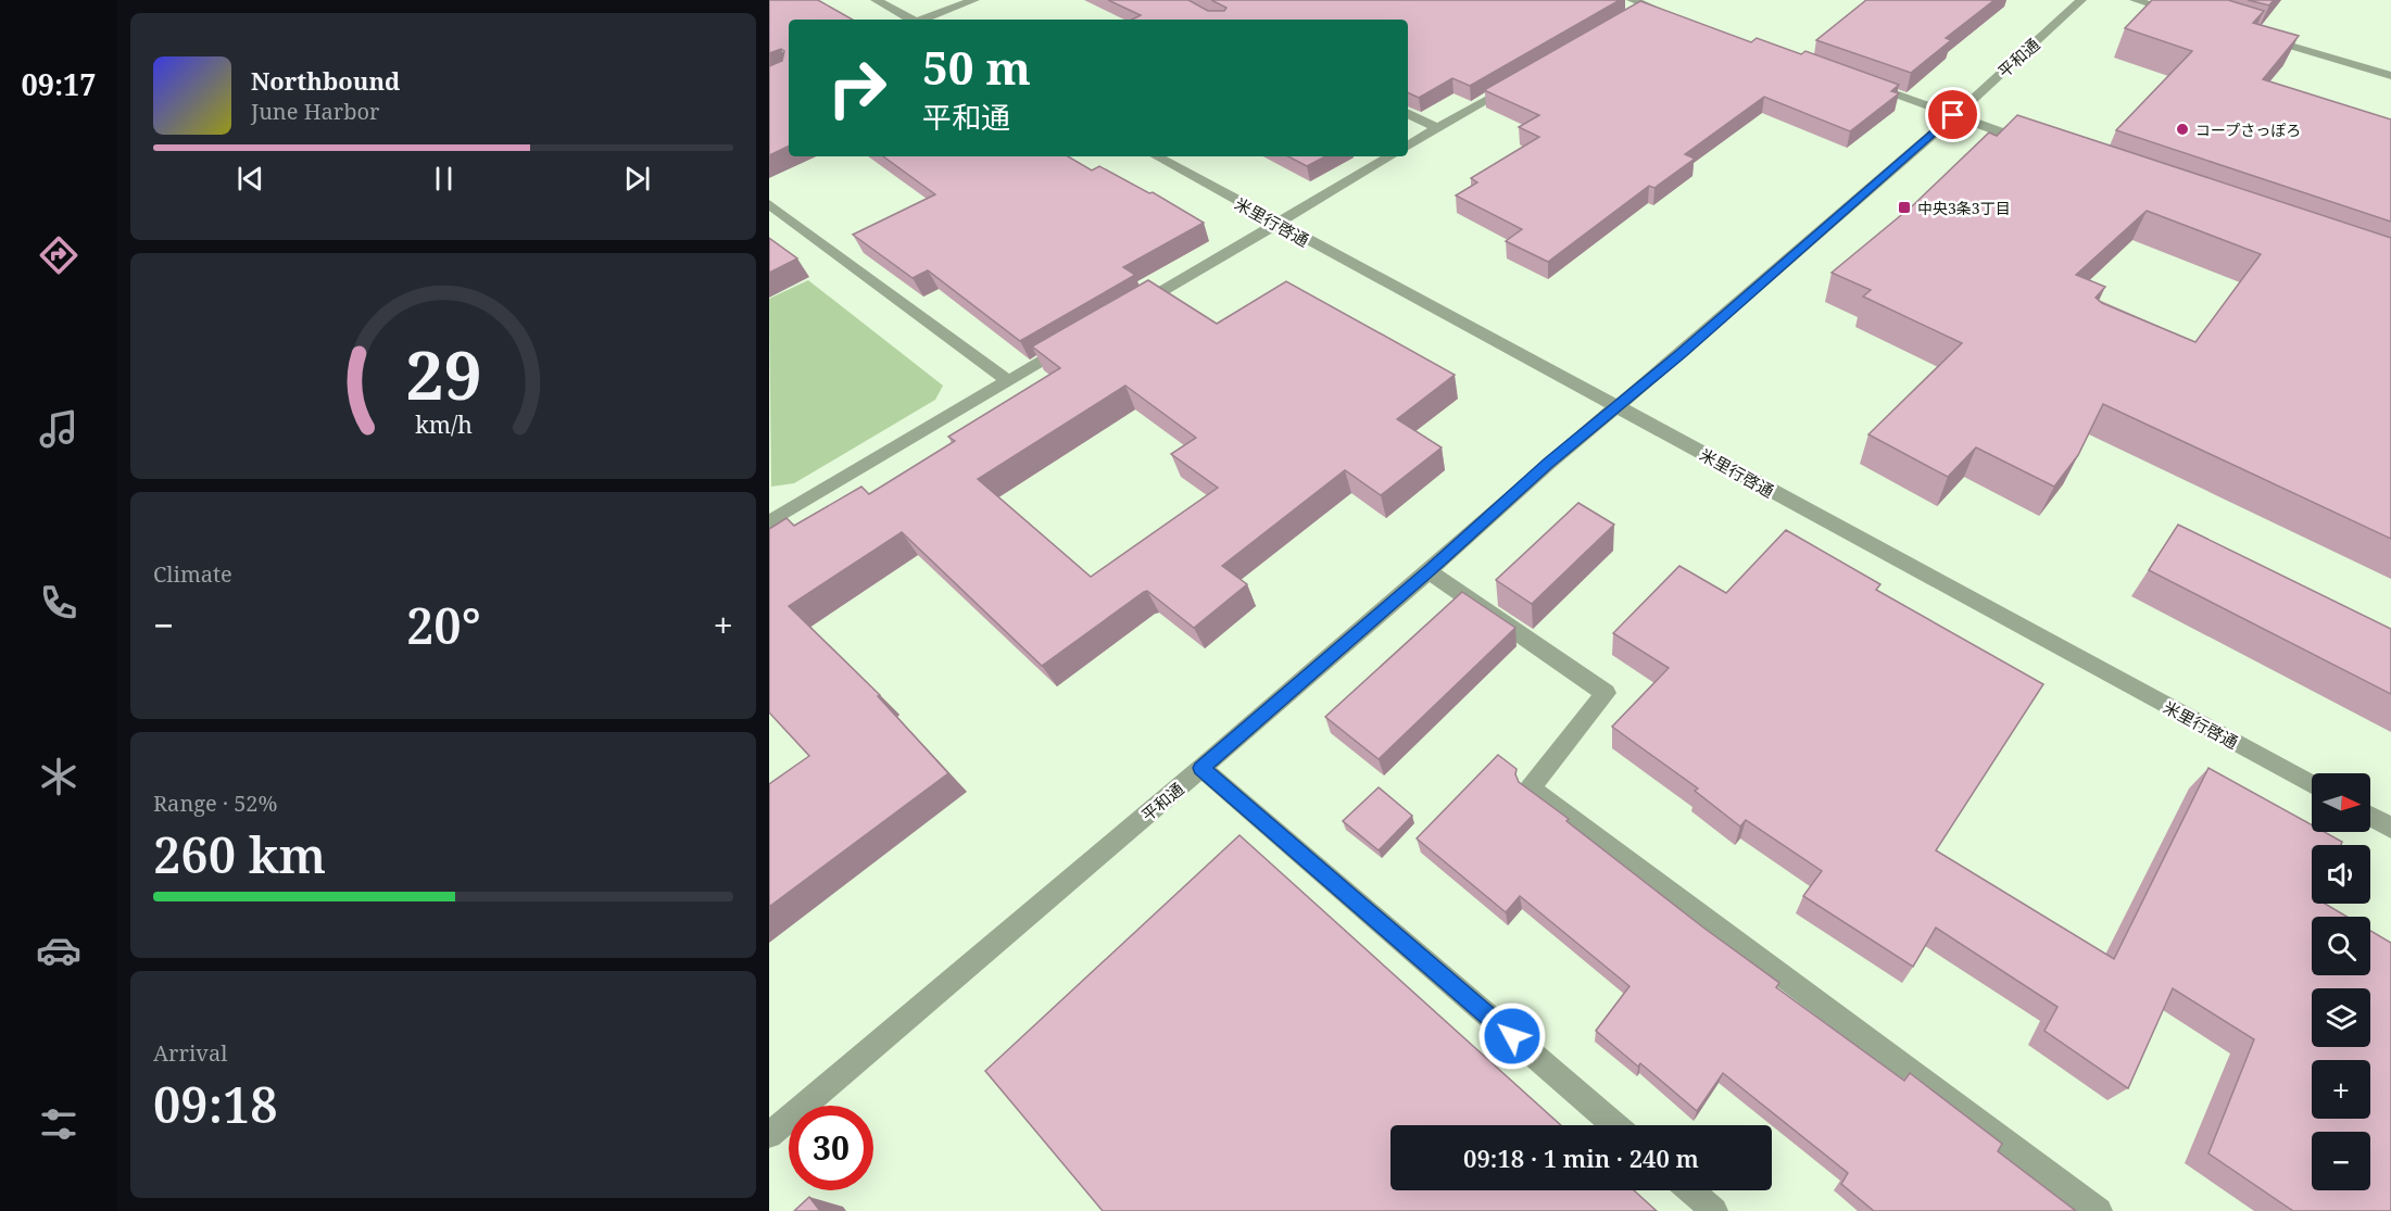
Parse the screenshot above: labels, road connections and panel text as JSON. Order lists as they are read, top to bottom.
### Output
{
  "streets": {
    "street": ["平和通", "米里行啓通"]
  },
  "crossings": [
    ["平和通", "米里行啓通"]
  ],
  "places": {
    "other": ["コープさっぽろ"],
    "transit": ["中央3条3丁目"]
  },
  "north": "right",
  "page": {
    "tabs": "09:17",
    "turn": ["50 m", "平和通"],
    "song": ["Northbound", "June Harbor"],
    "tile": [
      "Climate",
      ["Range · 52%", "260 km"],
      ["Arrival", "09:18"]
    ],
    "heat": ["−", "20°", "+"],
    "map_buttons": ["+", "−"],
    "limit": "30",
    "trip": "09:18 · 1 min · 240 m",
    "gauge": ["29", "km/h"]
  }
}
